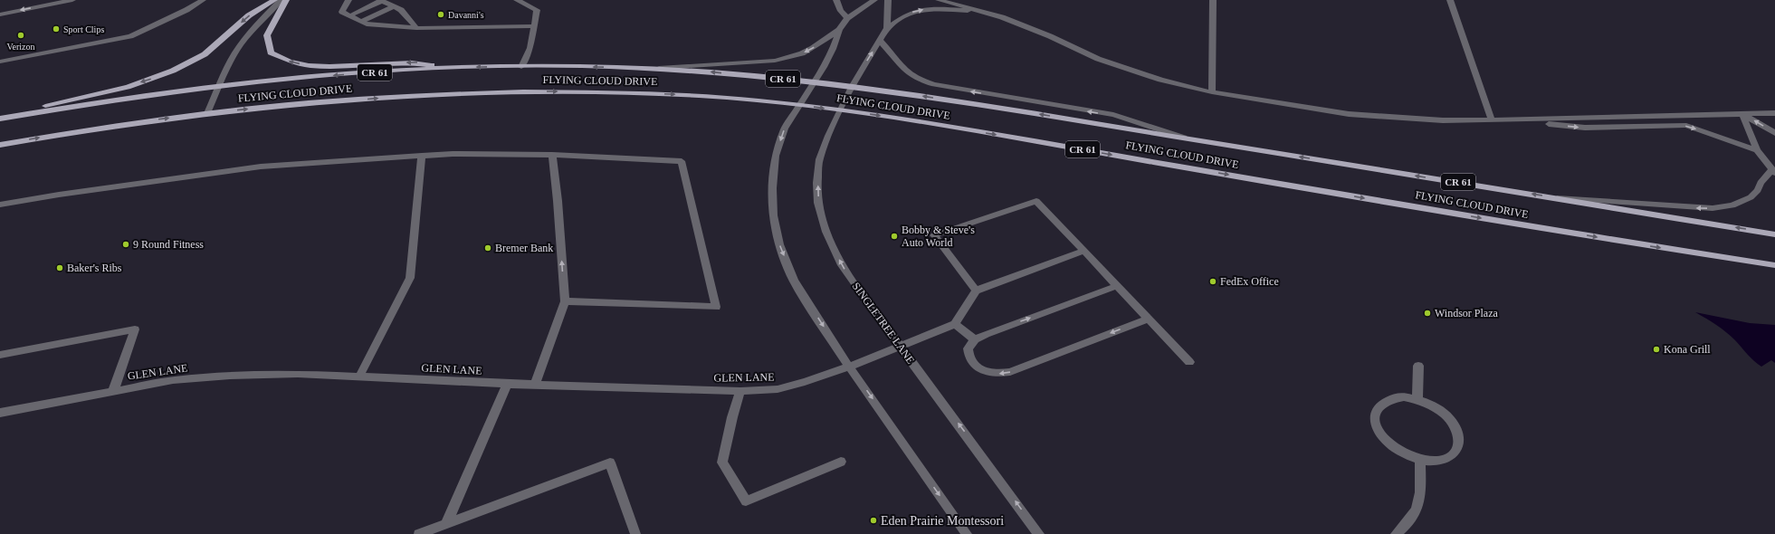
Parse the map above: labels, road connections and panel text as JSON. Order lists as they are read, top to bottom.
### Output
{
  "streets": {
    "main road": ["CR 61", "FLYING CLOUD DRIVE"],
    "street": ["SINGLETREE LANE", "GLEN LANE"]
  },
  "crossings": [
    ["FLYING CLOUD DRIVE", "SINGLETREE LANE"],
    ["SINGLETREE LANE", "GLEN LANE"]
  ],
  "places": [
    "Davanni's",
    "Sport Clips",
    "Verizon",
    "Bobby & Steve's Auto World",
    "9 Round Fitness",
    "Bremer Bank",
    "Baker's Ribs",
    "FedEx Office",
    "Windsor Plaza",
    "Kona Grill",
    "Eden Prairie Montessori"
  ]
}
